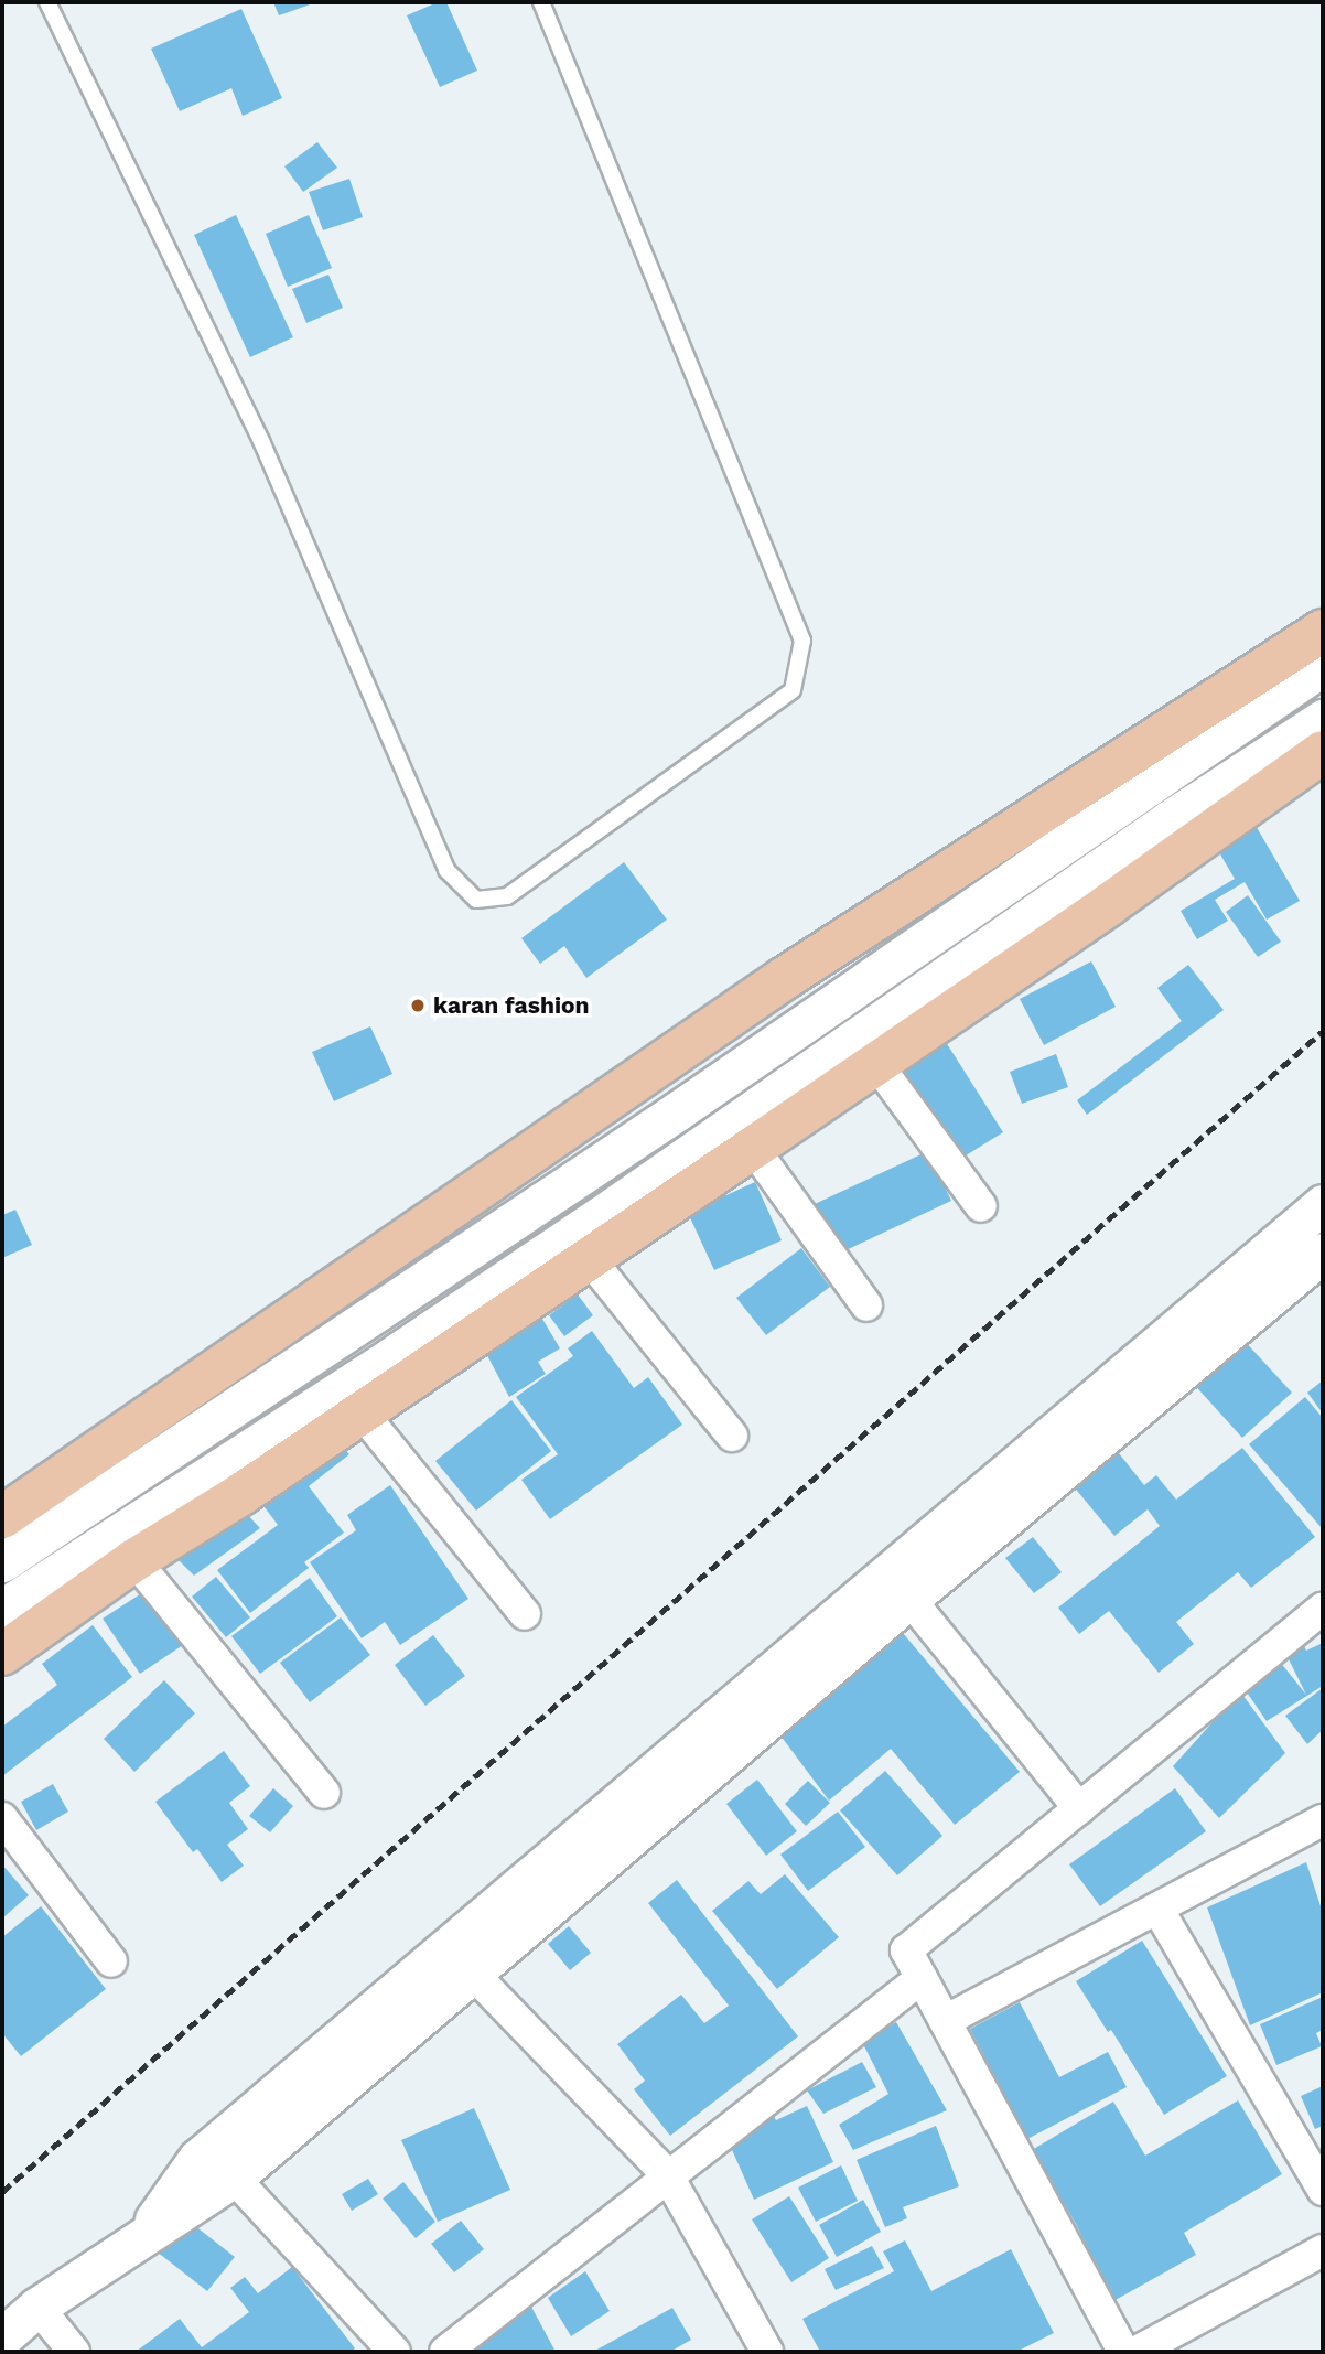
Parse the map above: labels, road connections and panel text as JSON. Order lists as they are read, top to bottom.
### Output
{
  "places": ["karan fashion"]
}
